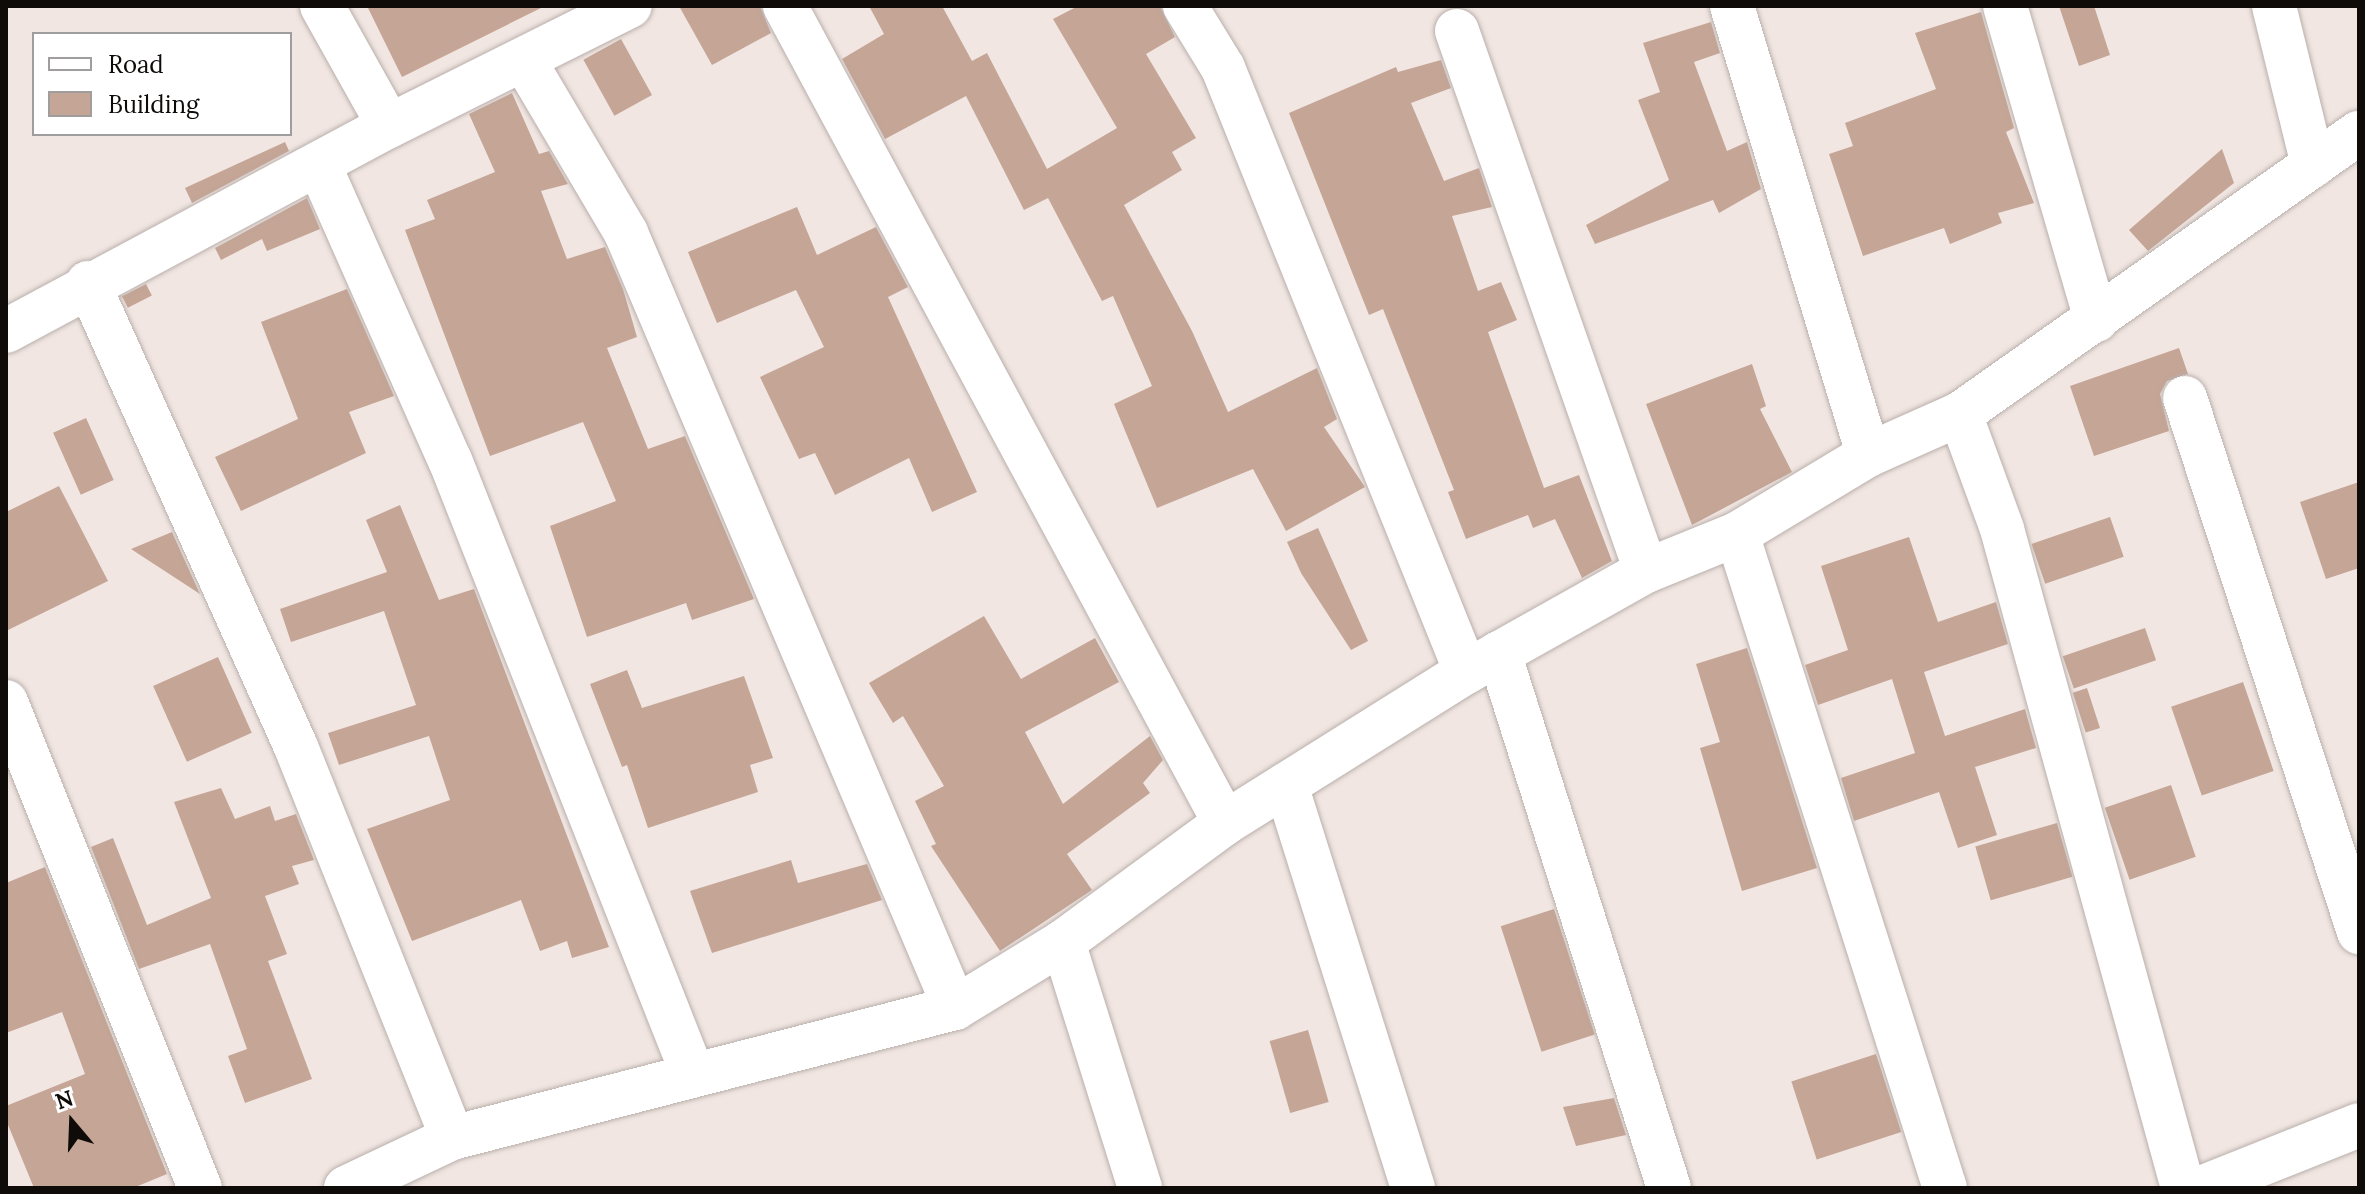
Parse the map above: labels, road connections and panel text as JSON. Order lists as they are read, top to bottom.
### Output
{
  "legend": ["Road", "Building"],
  "north": "top"
}
